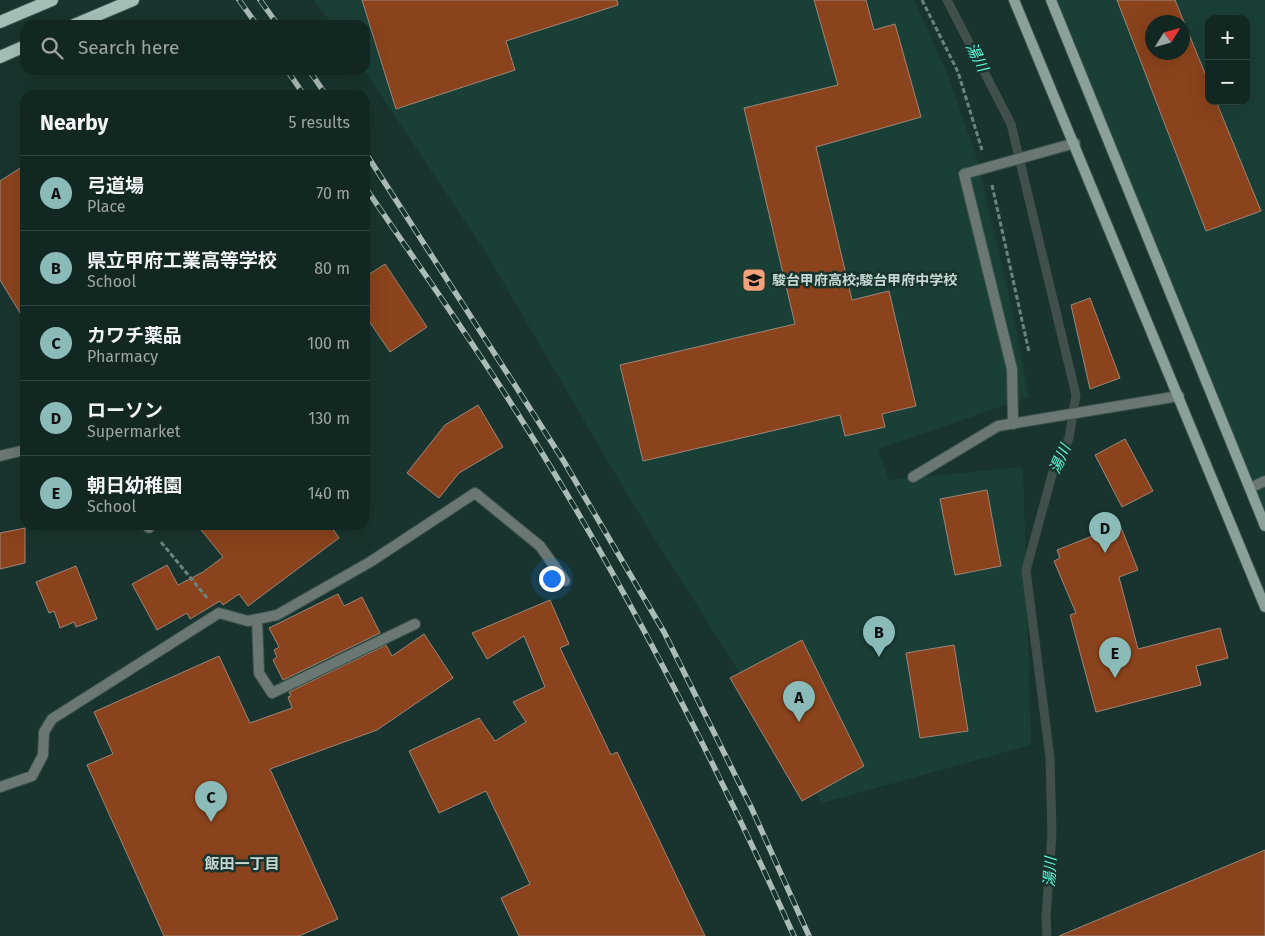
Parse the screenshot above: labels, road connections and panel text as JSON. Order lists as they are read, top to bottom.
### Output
{
  "districts": ["飯田一丁目"],
  "water": ["湯川"],
  "places": {
    "school or university": ["駿台甲府高校;駿台甲府中学校"]
  },
  "north": "top right",
  "page": {
    "map_buttons": ["+", "−"],
    "search": "Search here",
    "heading": ["Nearby", "5 results"],
    "list": [
      {
        "mark": "A",
        "name": "弓道場",
        "note": "Place",
        "value": "70 m"
      },
      {
        "mark": "B",
        "name": "県立甲府工業高等学校",
        "note": "School",
        "value": "80 m"
      },
      {
        "mark": "C",
        "name": "カワチ薬品",
        "note": "Pharmacy",
        "value": "100 m"
      },
      {
        "mark": "D",
        "name": "ローソン",
        "note": "Supermarket",
        "value": "130 m"
      },
      {
        "mark": "E",
        "name": "朝日幼稚園",
        "note": "School",
        "value": "140 m"
      }
    ],
    "pins": [
      "D",
      "B",
      "E",
      "A",
      "C"
    ]
  }
}
